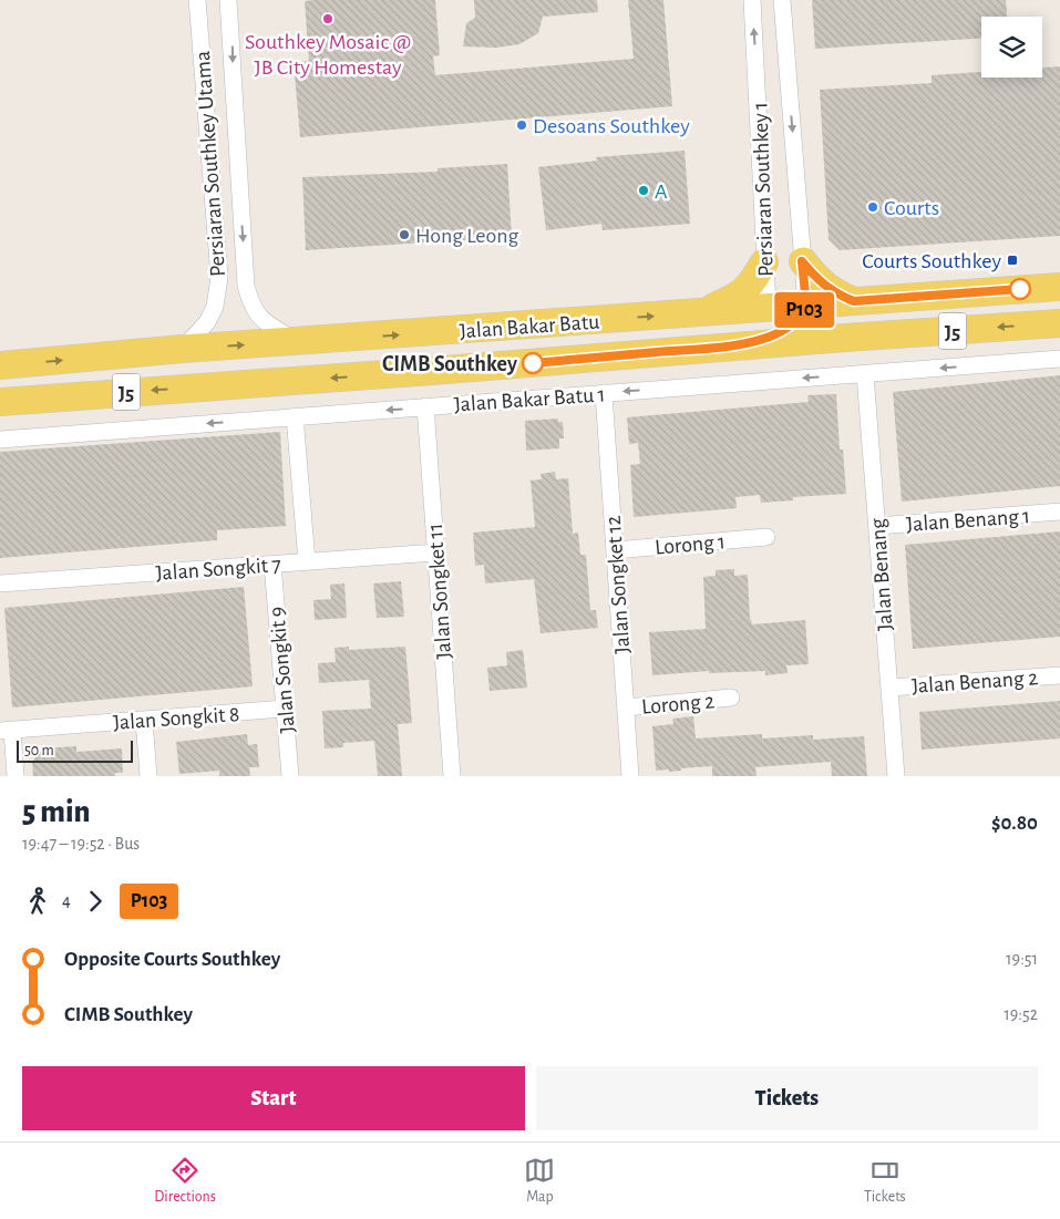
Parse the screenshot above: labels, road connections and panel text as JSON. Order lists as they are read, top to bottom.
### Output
{
  "streets": {
    "main road": ["Jalan Bakar Batu", "J5"],
    "street": [
      "Persiaran Southkey Utama",
      "Persiaran Southkey 1",
      "Jalan Bakar Batu 1",
      "Jalan Benang 1",
      "Lorong 1",
      "Jalan Songkit 7",
      "Jalan Benang",
      "Jalan Songket 12",
      "Jalan Songket 11",
      "Jalan Songkit 9",
      "Jalan Benang 2",
      "Lorong 2",
      "Jalan Songkit 8"
    ]
  },
  "crossings": [
    ["Persiaran Southkey Utama", "Jalan Bakar Batu"],
    ["Persiaran Southkey 1", "Jalan Bakar Batu"],
    ["Persiaran Southkey 1", "J5"],
    ["Jalan Bakar Batu 1", "Jalan Benang"],
    ["Jalan Bakar Batu 1", "Jalan Songket 12"],
    ["Jalan Bakar Batu 1", "Jalan Songket 11"],
    ["Jalan Benang 1", "Jalan Benang"],
    ["Lorong 1", "Jalan Songket 12"],
    ["Jalan Songkit 7", "Jalan Songket 11"],
    ["Jalan Songkit 7", "Jalan Songkit 9"],
    ["Jalan Benang", "Jalan Benang 2"],
    ["Jalan Songket 12", "Lorong 2"],
    ["Jalan Songkit 9", "Jalan Songkit 8"]
  ],
  "one_way": ["Jalan Bakar Batu 1"],
  "places": {
    "other": [
      "Southkey Mosaic @ JB City Homestay",
      "Desoans Southkey",
      "A",
      "Courts",
      "Hong Leong",
      "CIMB Southkey"
    ],
    "transit": ["Courts Southkey"]
  },
  "lines": ["bus line P103"],
  "scale_bar": "50 m",
  "page": {
    "on_map": "P103",
    "scale": "50 m",
    "heading": ["5 min", "19:47 – 19:52 · Bus", "$0.80"],
    "legs": ["4", "P103"],
    "list": [
      {
        "name": "Opposite Courts Southkey",
        "value": "19:51"
      },
      {
        "name": "CIMB Southkey",
        "value": "19:52"
      }
    ],
    "buttons": ["Start", "Tickets"],
    "tabs": ["Directions", "Map", "Tickets"]
  }
}
